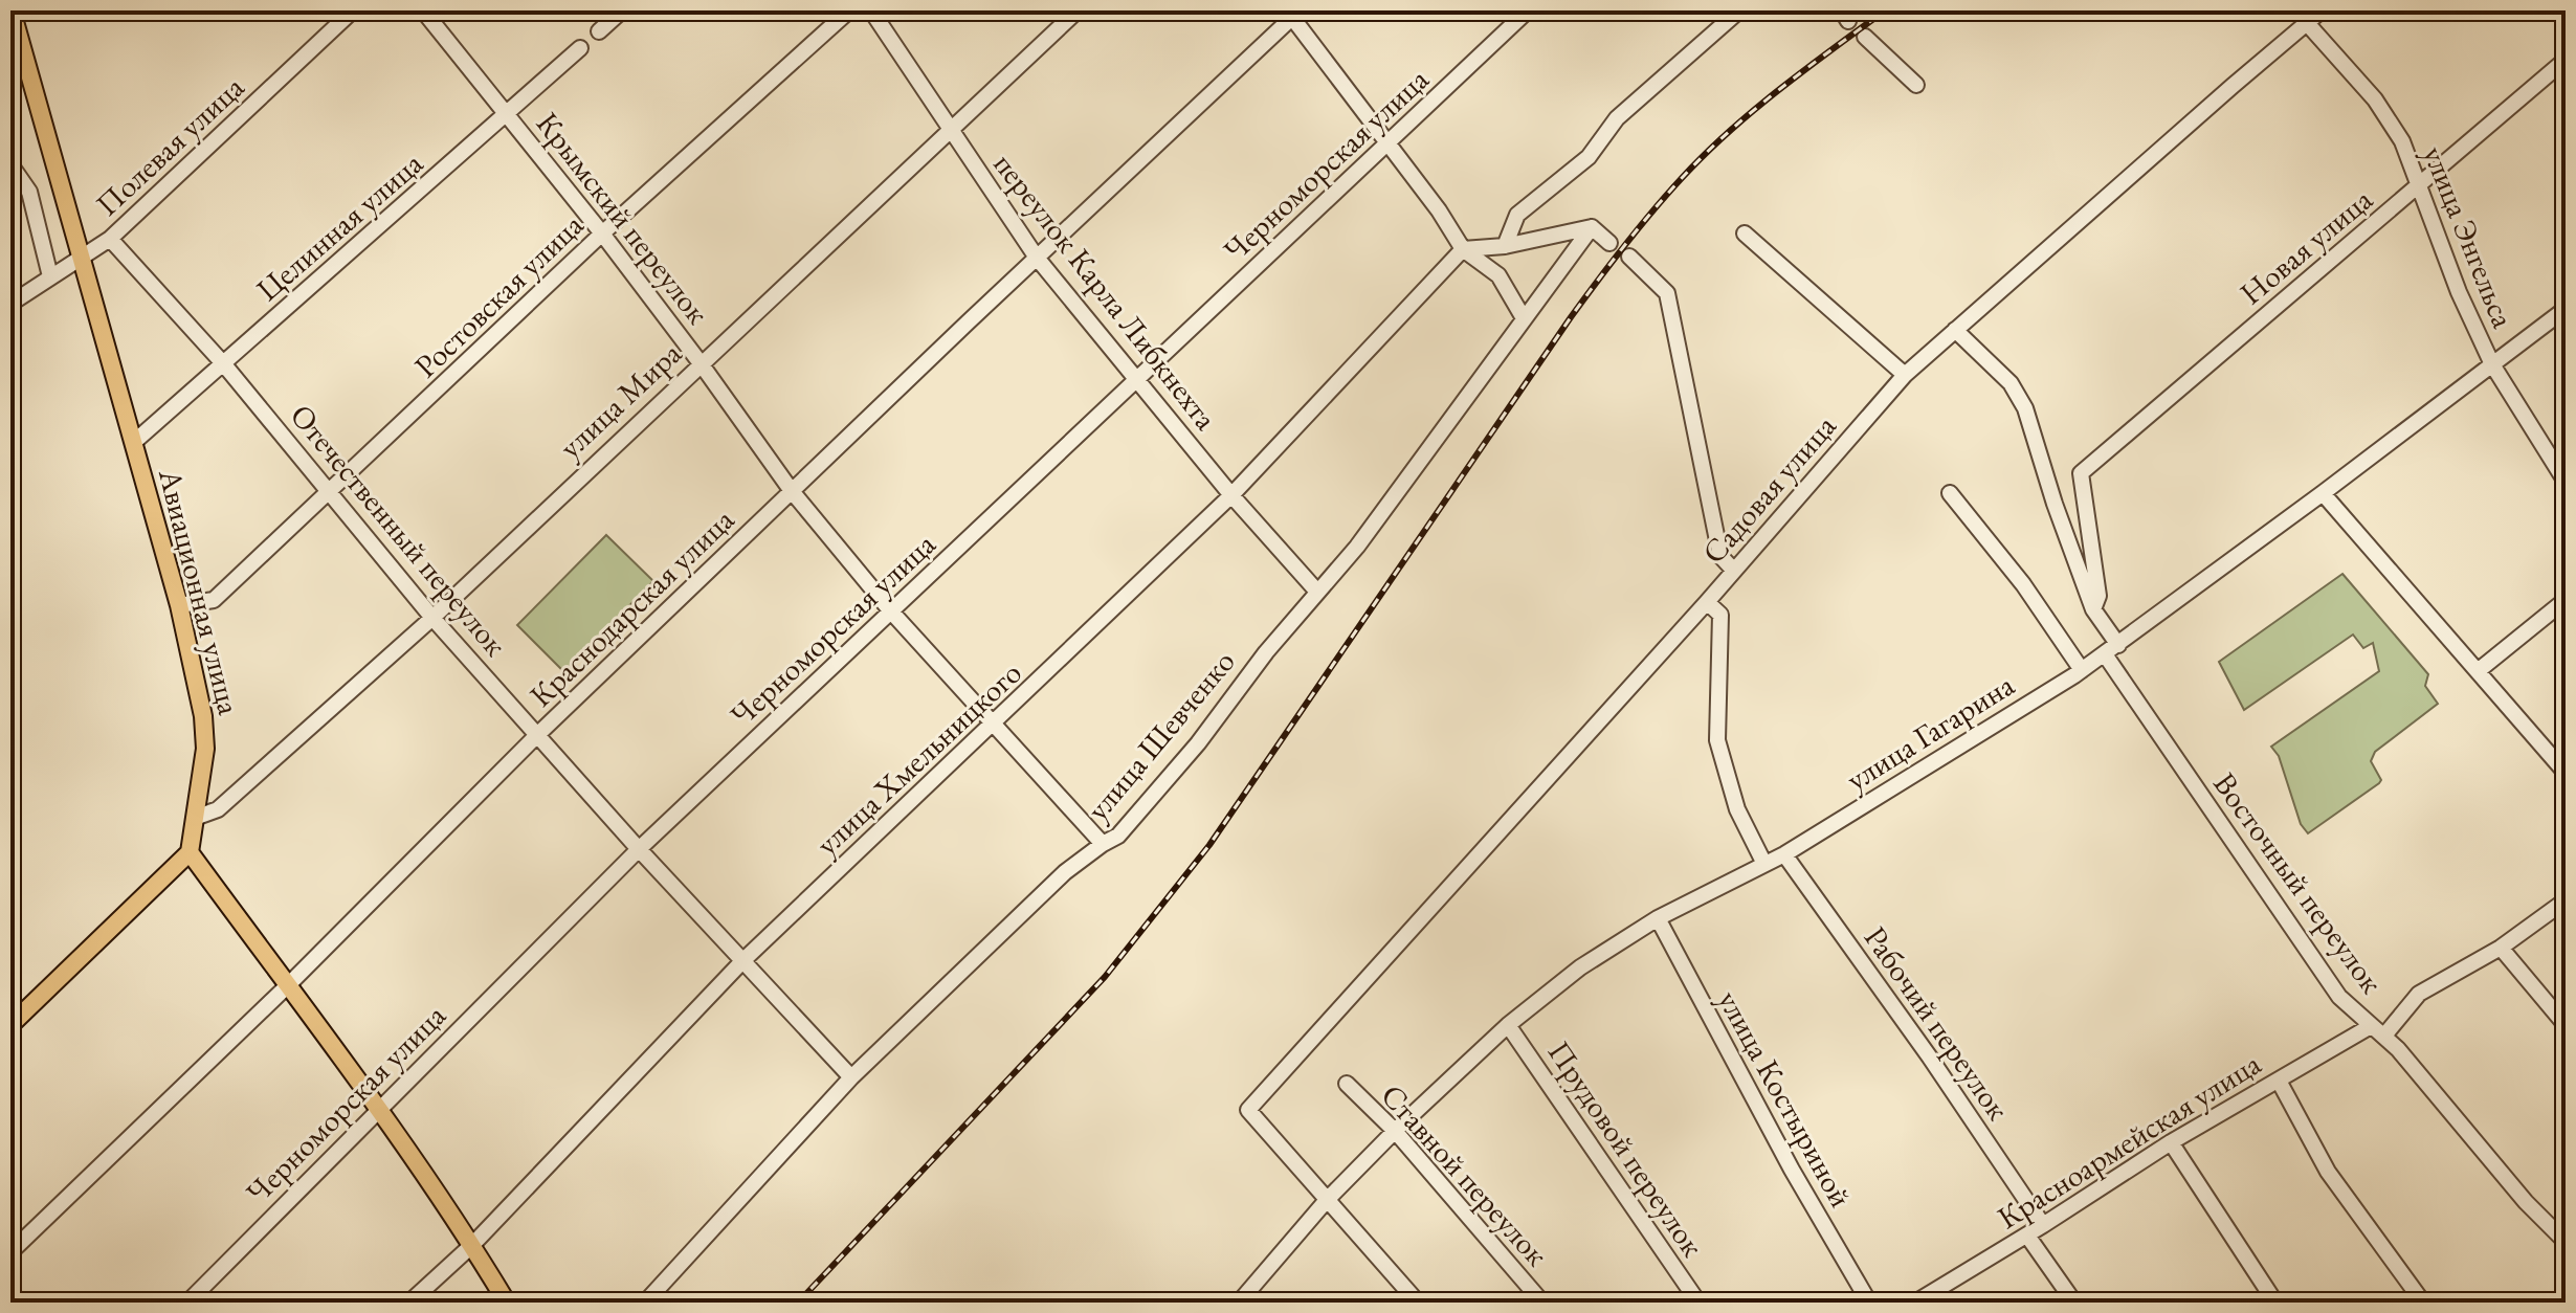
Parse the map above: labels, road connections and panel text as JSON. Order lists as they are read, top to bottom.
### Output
{
  "streets": {
    "main road": ["Авиационная улица"],
    "street": [
      "Полевая улица",
      "Черноморская улица",
      "Крымский переулок",
      "Целинная улица",
      "улица Энгельса",
      "Новая улица",
      "переулок Карла Либкнехта",
      "Ростовская улица",
      "улица Мира",
      "Садовая улица",
      "Отечественный переулок",
      "Краснодарская улица",
      "улица Гагарина",
      "улица Шевченко",
      "улица Хмельницкого",
      "Восточный переулок",
      "Рабочий переулок",
      "улица Костыриной",
      "Красноармейская улица",
      "Прудовой переулок",
      "Ставной переулок"
    ]
  },
  "crossings": [
    ["Полевая улица", "Отечественный переулок"],
    ["Полевая улица", "Авиационная улица"],
    ["Черноморская улица", "Крымский переулок"],
    ["Черноморская улица", "переулок Карла Либкнехта"],
    ["Черноморская улица", "Отечественный переулок"],
    ["Крымский переулок", "Целинная улица"],
    ["Крымский переулок", "Ростовская улица"],
    ["Крымский переулок", "улица Мира"],
    ["Крымский переулок", "Краснодарская улица"],
    ["Крымский переулок", "улица Шевченко"],
    ["Крымский переулок", "улица Хмельницкого"],
    ["Целинная улица", "Отечественный переулок"],
    ["Целинная улица", "Авиационная улица"],
    ["улица Энгельса", "Новая улица"],
    ["улица Энгельса", "Садовая улица"],
    ["улица Энгельса", "улица Гагарина"],
    ["переулок Карла Либкнехта", "улица Мира"],
    ["переулок Карла Либкнехта", "Краснодарская улица"],
    ["переулок Карла Либкнехта", "улица Шевченко"],
    ["переулок Карла Либкнехта", "улица Хмельницкого"],
    ["Ростовская улица", "Отечественный переулок"],
    ["Ростовская улица", "Авиационная улица"],
    ["улица Мира", "Отечественный переулок"],
    ["улица Мира", "Авиационная улица"],
    ["Садовая улица", "улица Гагарина"],
    ["Отечественный переулок", "Краснодарская улица"],
    ["Отечественный переулок", "улица Шевченко"],
    ["Отечественный переулок", "улица Хмельницкого"],
    ["улица Гагарина", "Восточный переулок"],
    ["улица Гагарина", "Рабочий переулок"],
    ["улица Гагарина", "улица Костыриной"],
    ["улица Гагарина", "Прудовой переулок"],
    ["улица Гагарина", "Ставной переулок"],
    ["Восточный переулок", "Красноармейская улица"],
    ["Рабочий переулок", "Красноармейская улица"]
  ]
}
